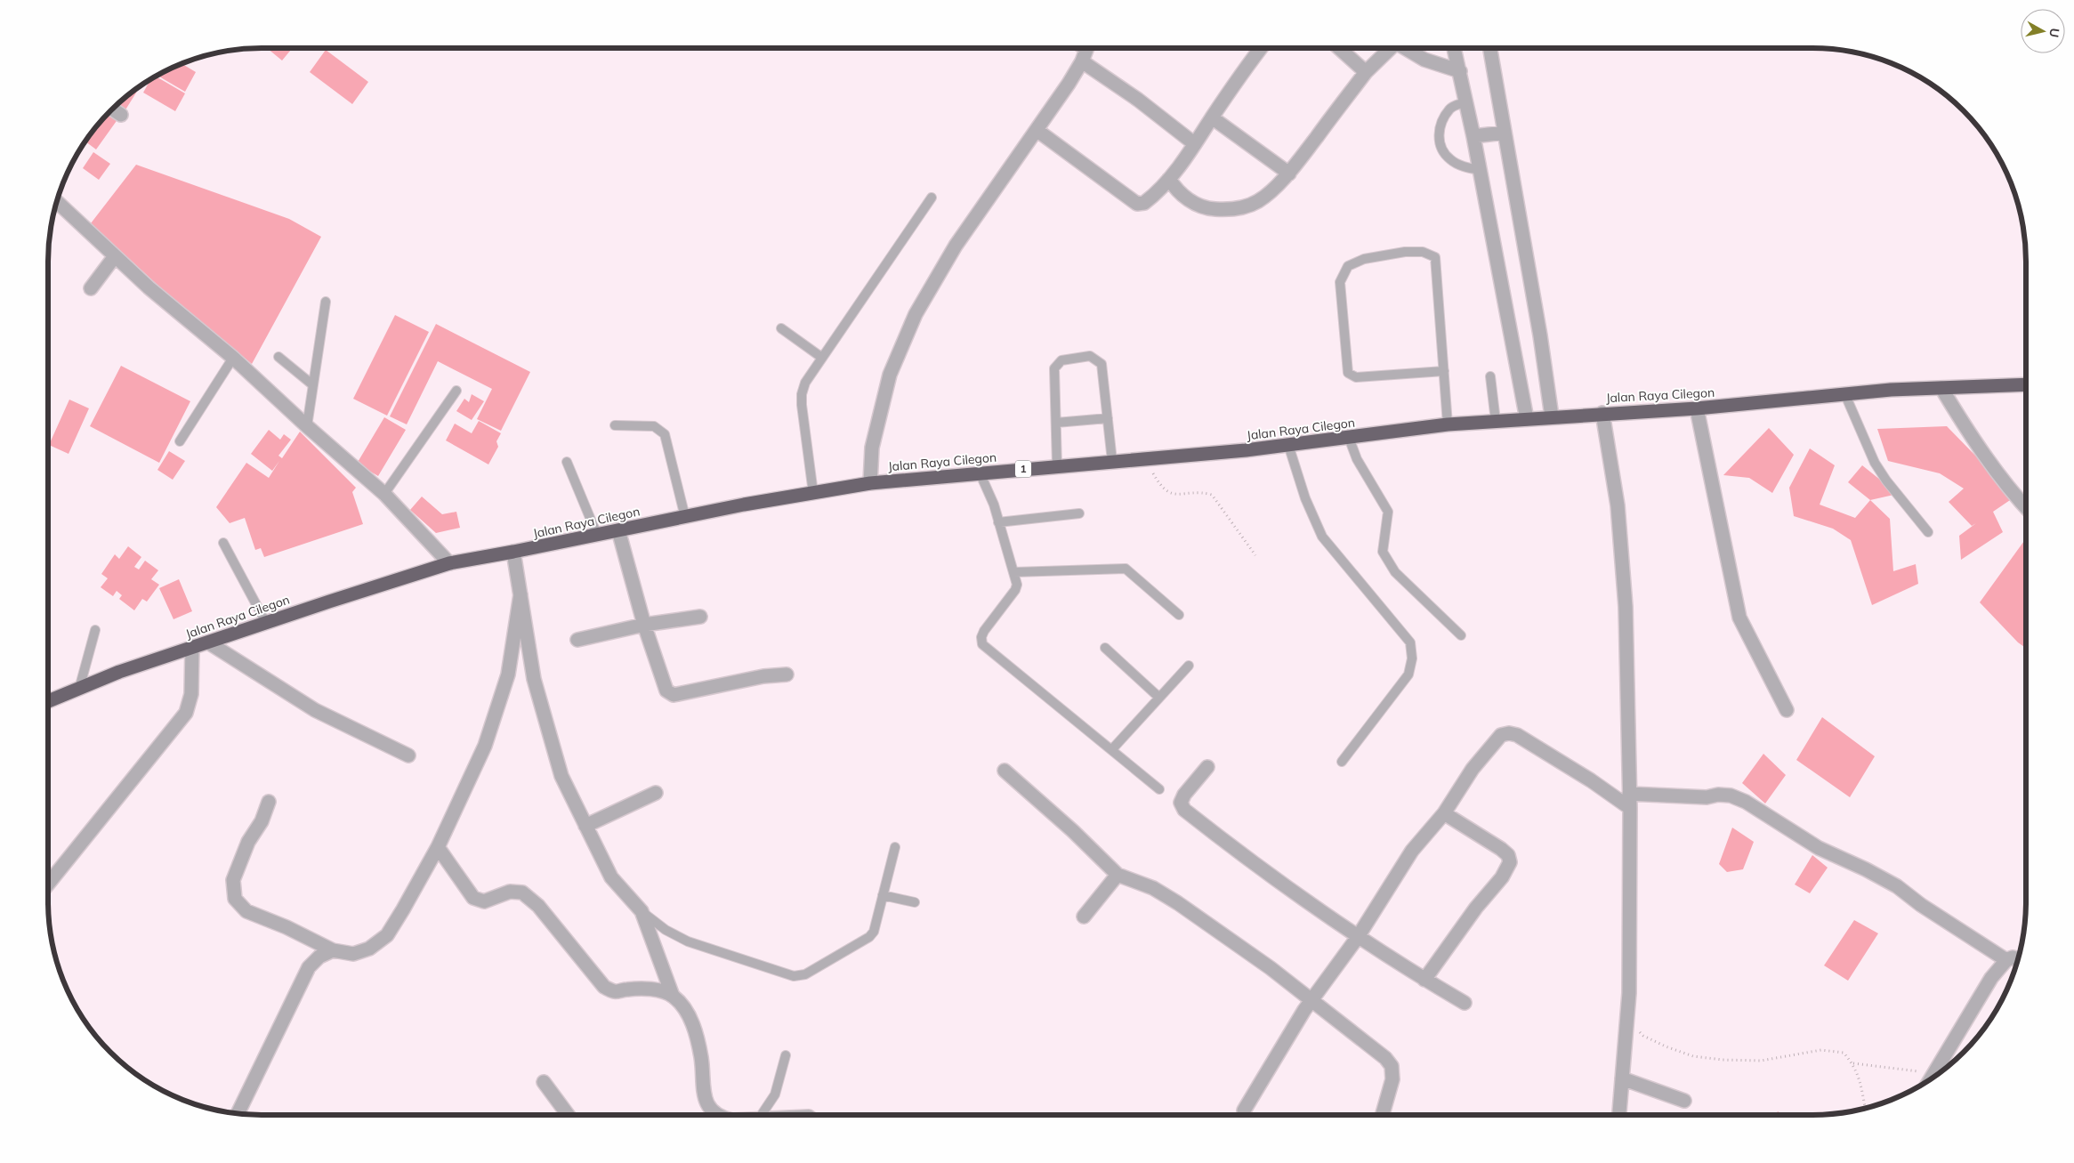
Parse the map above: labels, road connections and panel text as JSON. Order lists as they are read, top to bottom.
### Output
{
  "streets": {
    "highway": ["Jalan Raya Cilegon", "1"]
  },
  "north": "right"
}
